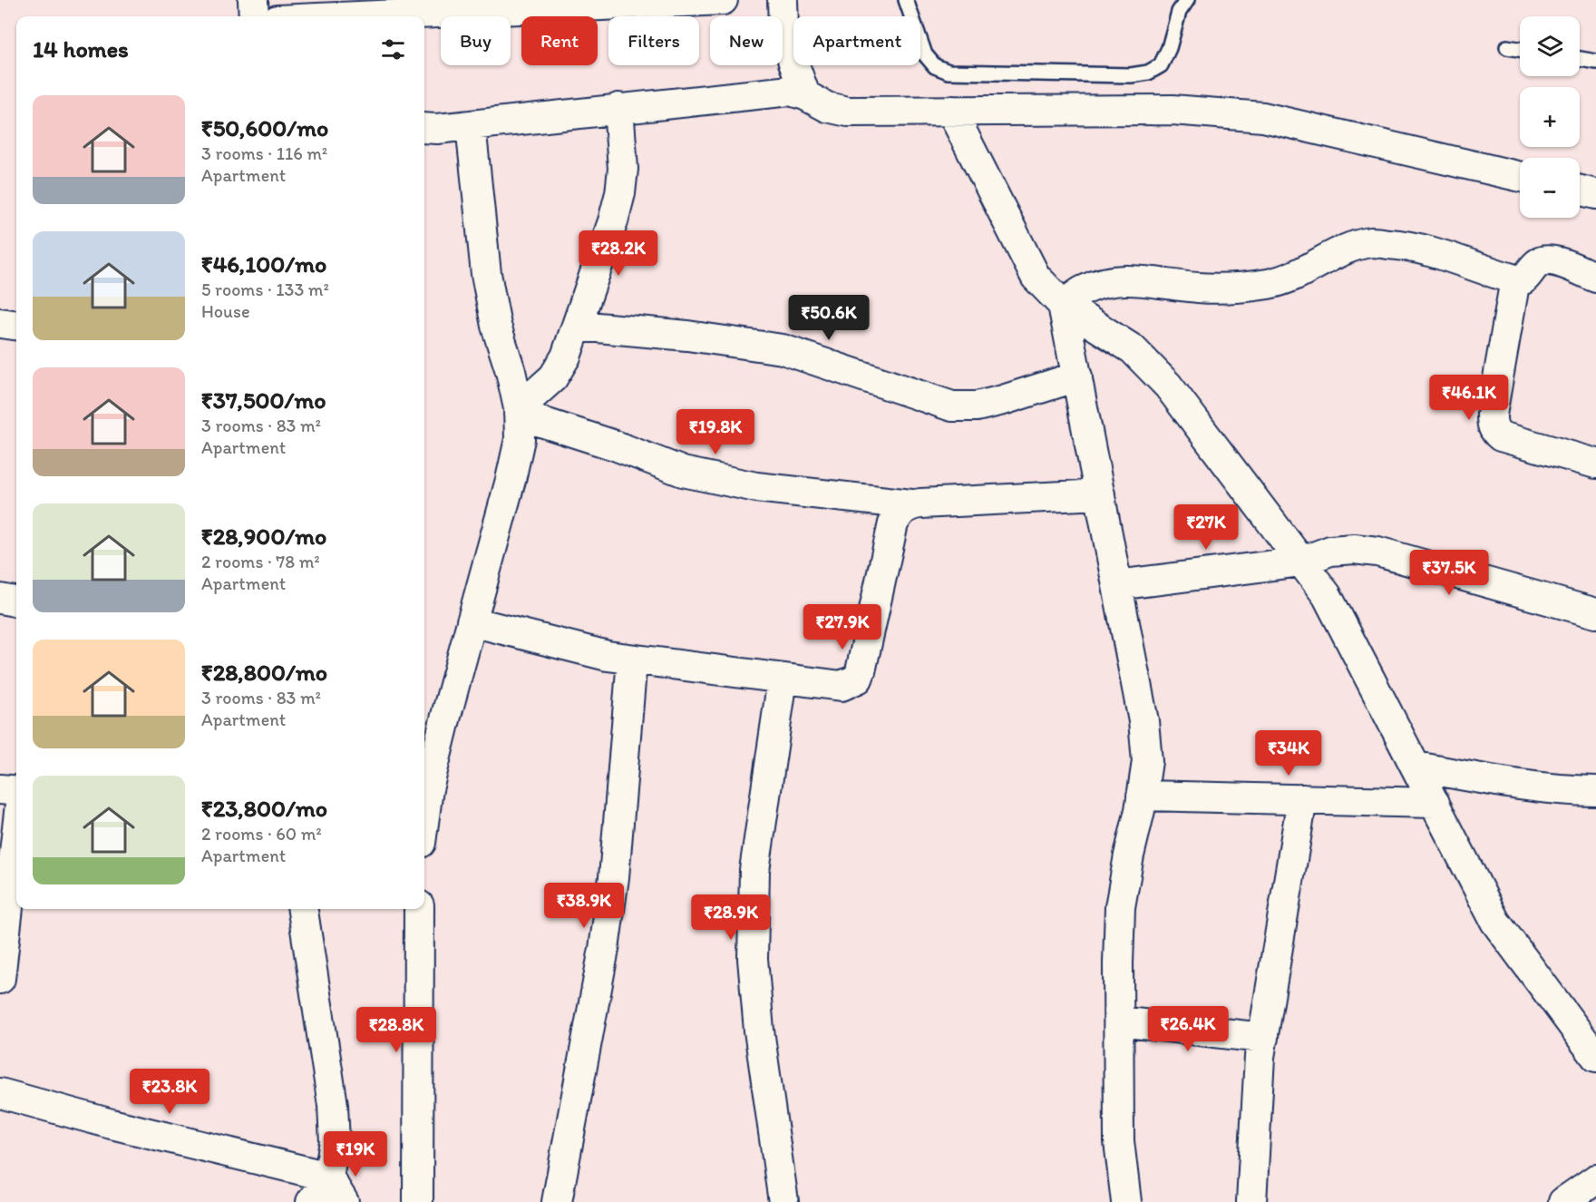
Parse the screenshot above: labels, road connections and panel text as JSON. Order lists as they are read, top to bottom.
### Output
{
  "page": {
    "map_buttons": ["+", "−"],
    "chip": [
      "Buy",
      "Rent",
      "Filters",
      "New",
      "Apartment"
    ],
    "heading": "14 homes",
    "list": [
      {
        "name": "₹50,600/mo",
        "note": "3 rooms · 116 m² · Apartment"
      },
      {
        "name": "₹46,100/mo",
        "note": "5 rooms · 133 m² · House"
      },
      {
        "name": "₹37,500/mo",
        "note": "3 rooms · 83 m² · Apartment"
      },
      {
        "name": "₹28,900/mo",
        "note": "2 rooms · 78 m² · Apartment"
      },
      {
        "name": "₹28,800/mo",
        "note": "3 rooms · 83 m² · Apartment"
      },
      {
        "name": "₹23,800/mo",
        "note": "2 rooms · 60 m² · Apartment"
      }
    ],
    "price": [
      "₹28.2K",
      "₹50.6K",
      "₹46.1K",
      "₹19.8K",
      "₹27K",
      "₹37.5K",
      "₹27.9K",
      "₹34K",
      "₹38.9K",
      "₹28.9K",
      "₹26.4K",
      "₹28.8K",
      "₹23.8K",
      "₹19K"
    ]
  }
}
